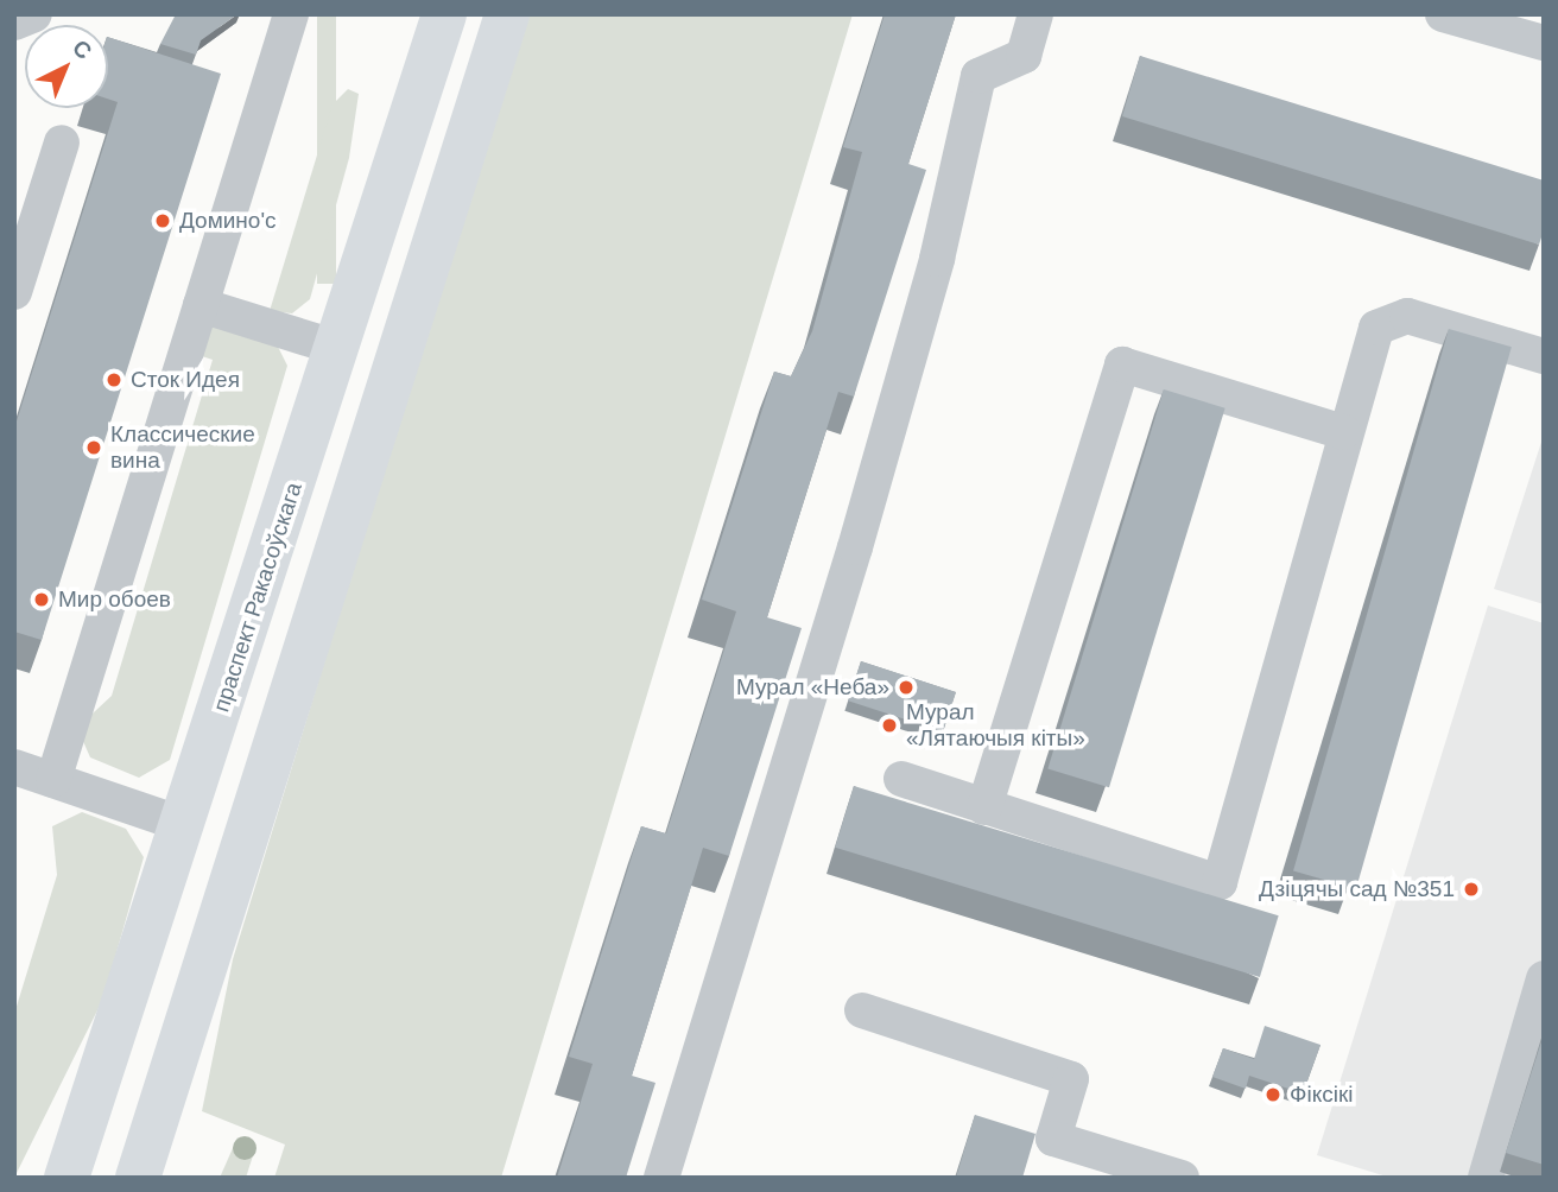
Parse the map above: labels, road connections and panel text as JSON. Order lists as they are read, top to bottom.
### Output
{
  "streets": {
    "main road": ["праспект Ракасоўскага"]
  },
  "places": [
    "Домино'c",
    "Сток Идея",
    "Классические вина",
    "Мир обоев",
    "Мурал «Неба»",
    "Мурал «Лятаючыя кіты»",
    "Дзіцячы сад №351",
    "Фіксікі"
  ],
  "north": "top right"
}
